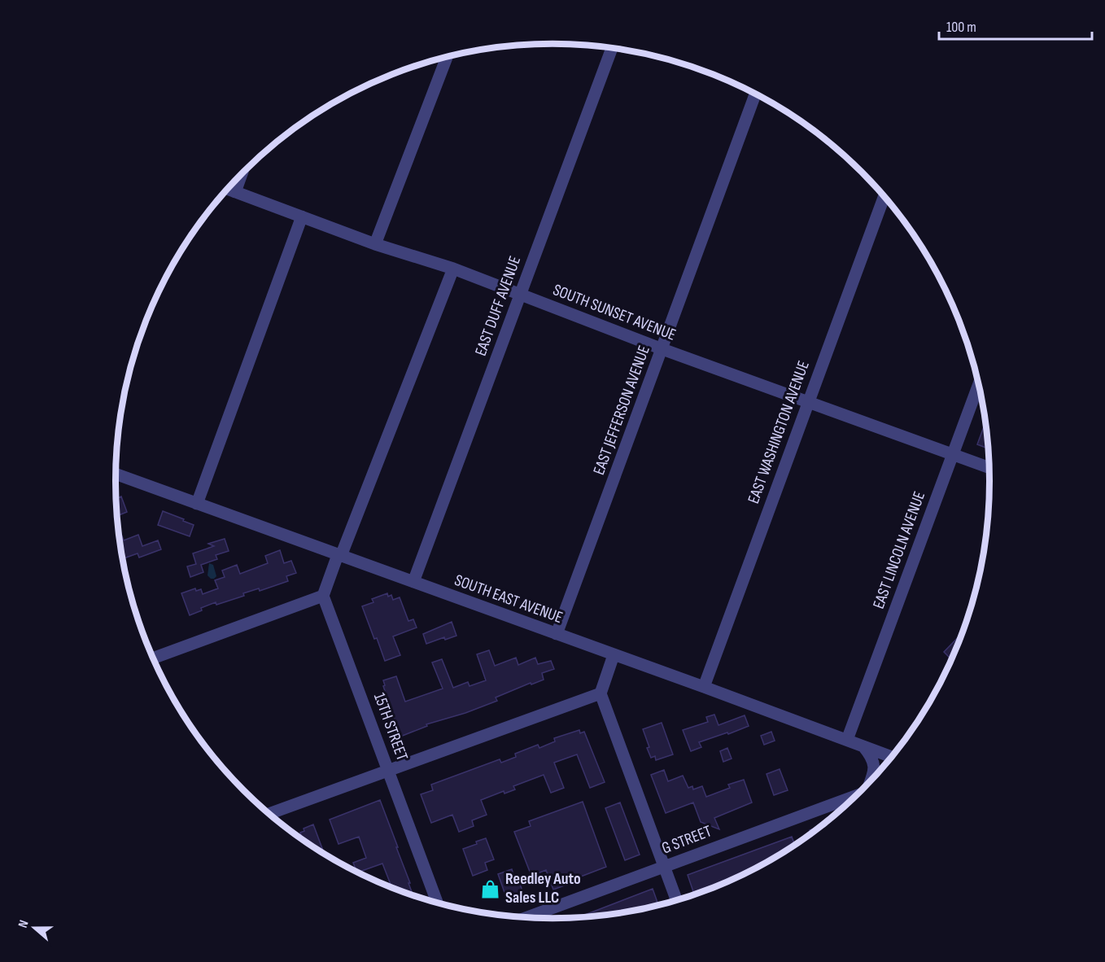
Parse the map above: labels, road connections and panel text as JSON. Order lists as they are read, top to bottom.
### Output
{
  "streets": {
    "street": [
      "EAST DUFF AVENUE",
      "SOUTH SUNSET AVENUE",
      "EAST JEFFERSON AVENUE",
      "EAST WASHINGTON AVENUE",
      "EAST LINCOLN AVENUE",
      "SOUTH EAST AVENUE",
      "15TH STREET",
      "G STREET"
    ]
  },
  "crossings": [
    ["EAST DUFF AVENUE", "SOUTH SUNSET AVENUE"],
    ["EAST DUFF AVENUE", "SOUTH EAST AVENUE"],
    ["SOUTH SUNSET AVENUE", "EAST JEFFERSON AVENUE"],
    ["SOUTH SUNSET AVENUE", "EAST WASHINGTON AVENUE"],
    ["SOUTH SUNSET AVENUE", "EAST LINCOLN AVENUE"],
    ["EAST JEFFERSON AVENUE", "SOUTH EAST AVENUE"],
    ["EAST WASHINGTON AVENUE", "SOUTH EAST AVENUE"],
    ["EAST LINCOLN AVENUE", "SOUTH EAST AVENUE"]
  ],
  "places": {
    "shop": ["Reedley Auto Sales LLC"]
  },
  "scale_bar": "100 m",
  "north": "left"
}
